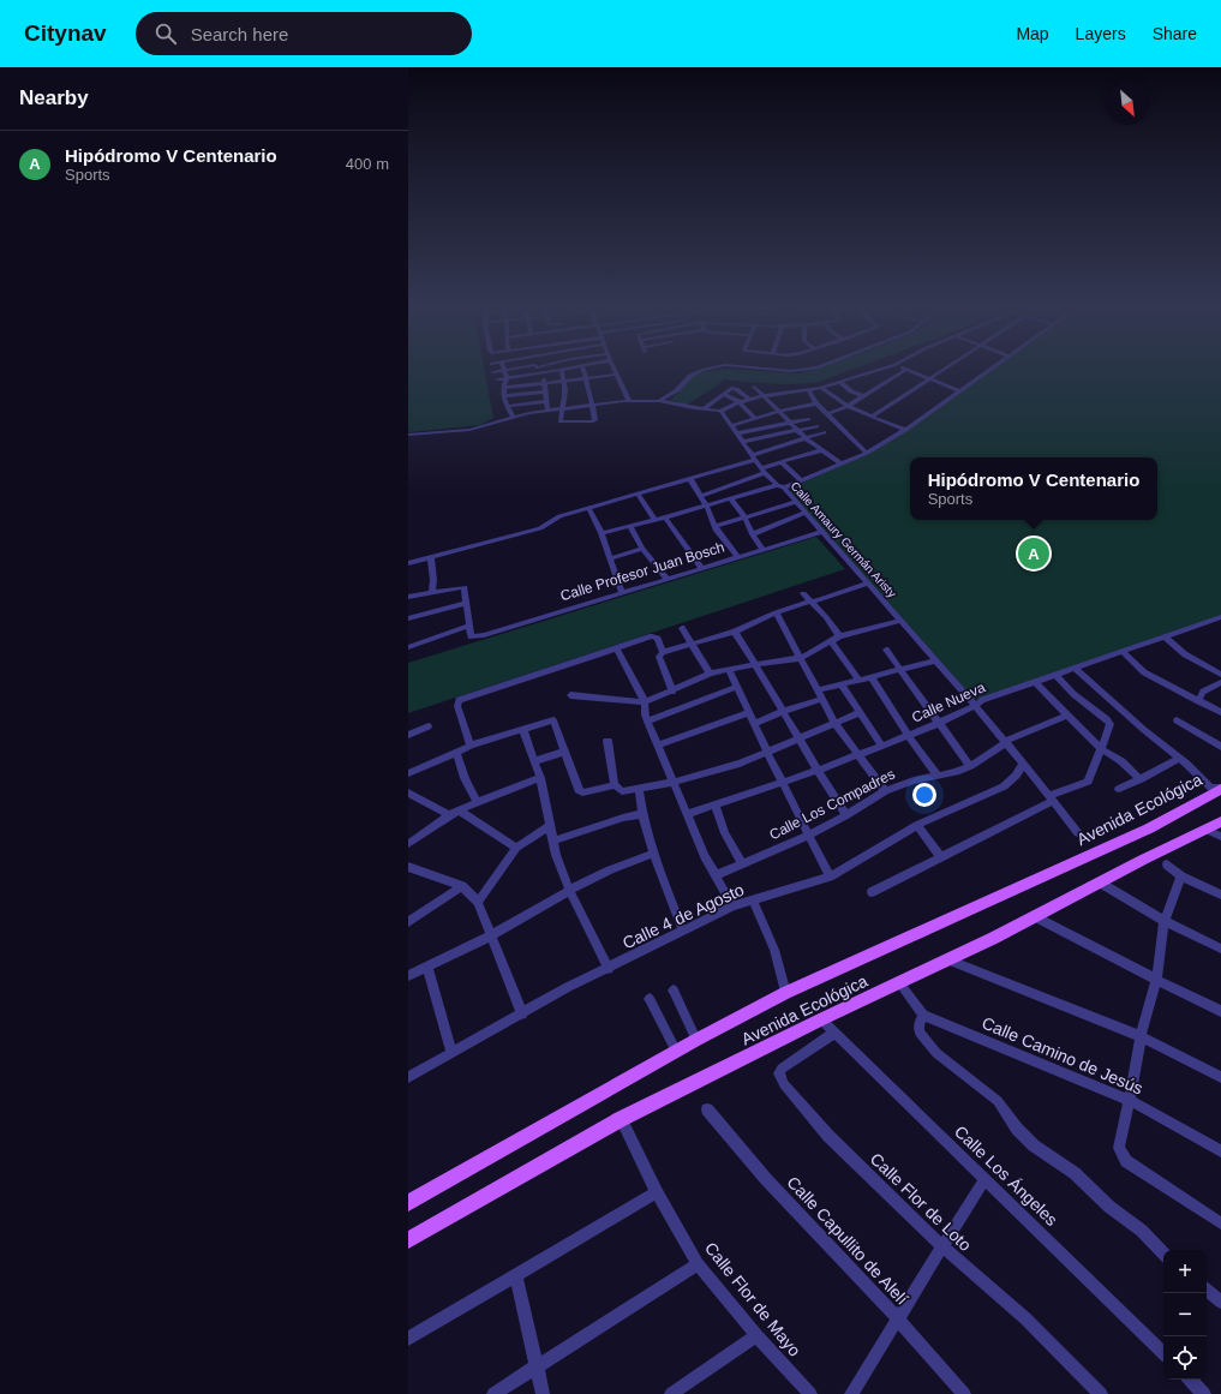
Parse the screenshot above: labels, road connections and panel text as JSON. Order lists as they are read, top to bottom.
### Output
{
  "streets": {
    "main road": ["Avenida Ecológica"],
    "street": [
      "Calle Amaury Germán Aristy",
      "Calle Profesor Juan Bosch",
      "Calle Nueva",
      "Calle Los Compadres",
      "Calle 4 de Agosto",
      "Calle Camino de Jesús",
      "Calle Los Ángeles",
      "Calle Flor de Loto",
      "Calle Capullito de Alelí",
      "Calle Flor de Mayo"
    ]
  },
  "crossings": [
    ["Calle Amaury Germán Aristy", "Calle Profesor Juan Bosch"],
    ["Calle Amaury Germán Aristy", "Calle Nueva"],
    ["Calle Amaury Germán Aristy", "Calle Los Compadres"],
    ["Calle Amaury Germán Aristy", "Calle 4 de Agosto"],
    ["Avenida Ecológica", "Calle Los Ángeles"],
    ["Avenida Ecológica", "Calle Flor de Mayo"],
    ["Calle Los Ángeles", "Calle Flor de Loto"]
  ],
  "north": "bottom right",
  "page": {
    "header": "Citynav",
    "search": "Search here",
    "nav": ["Map", "Layers", "Share"],
    "heading": "Nearby",
    "list": [
      {
        "mark": "A",
        "name": "Hipódromo V Centenario",
        "note": "Sports",
        "value": "400 m"
      }
    ],
    "popup": ["Hipódromo V Centenario", "Sports"],
    "pins": "A",
    "map_buttons": ["+", "−"]
  }
}
